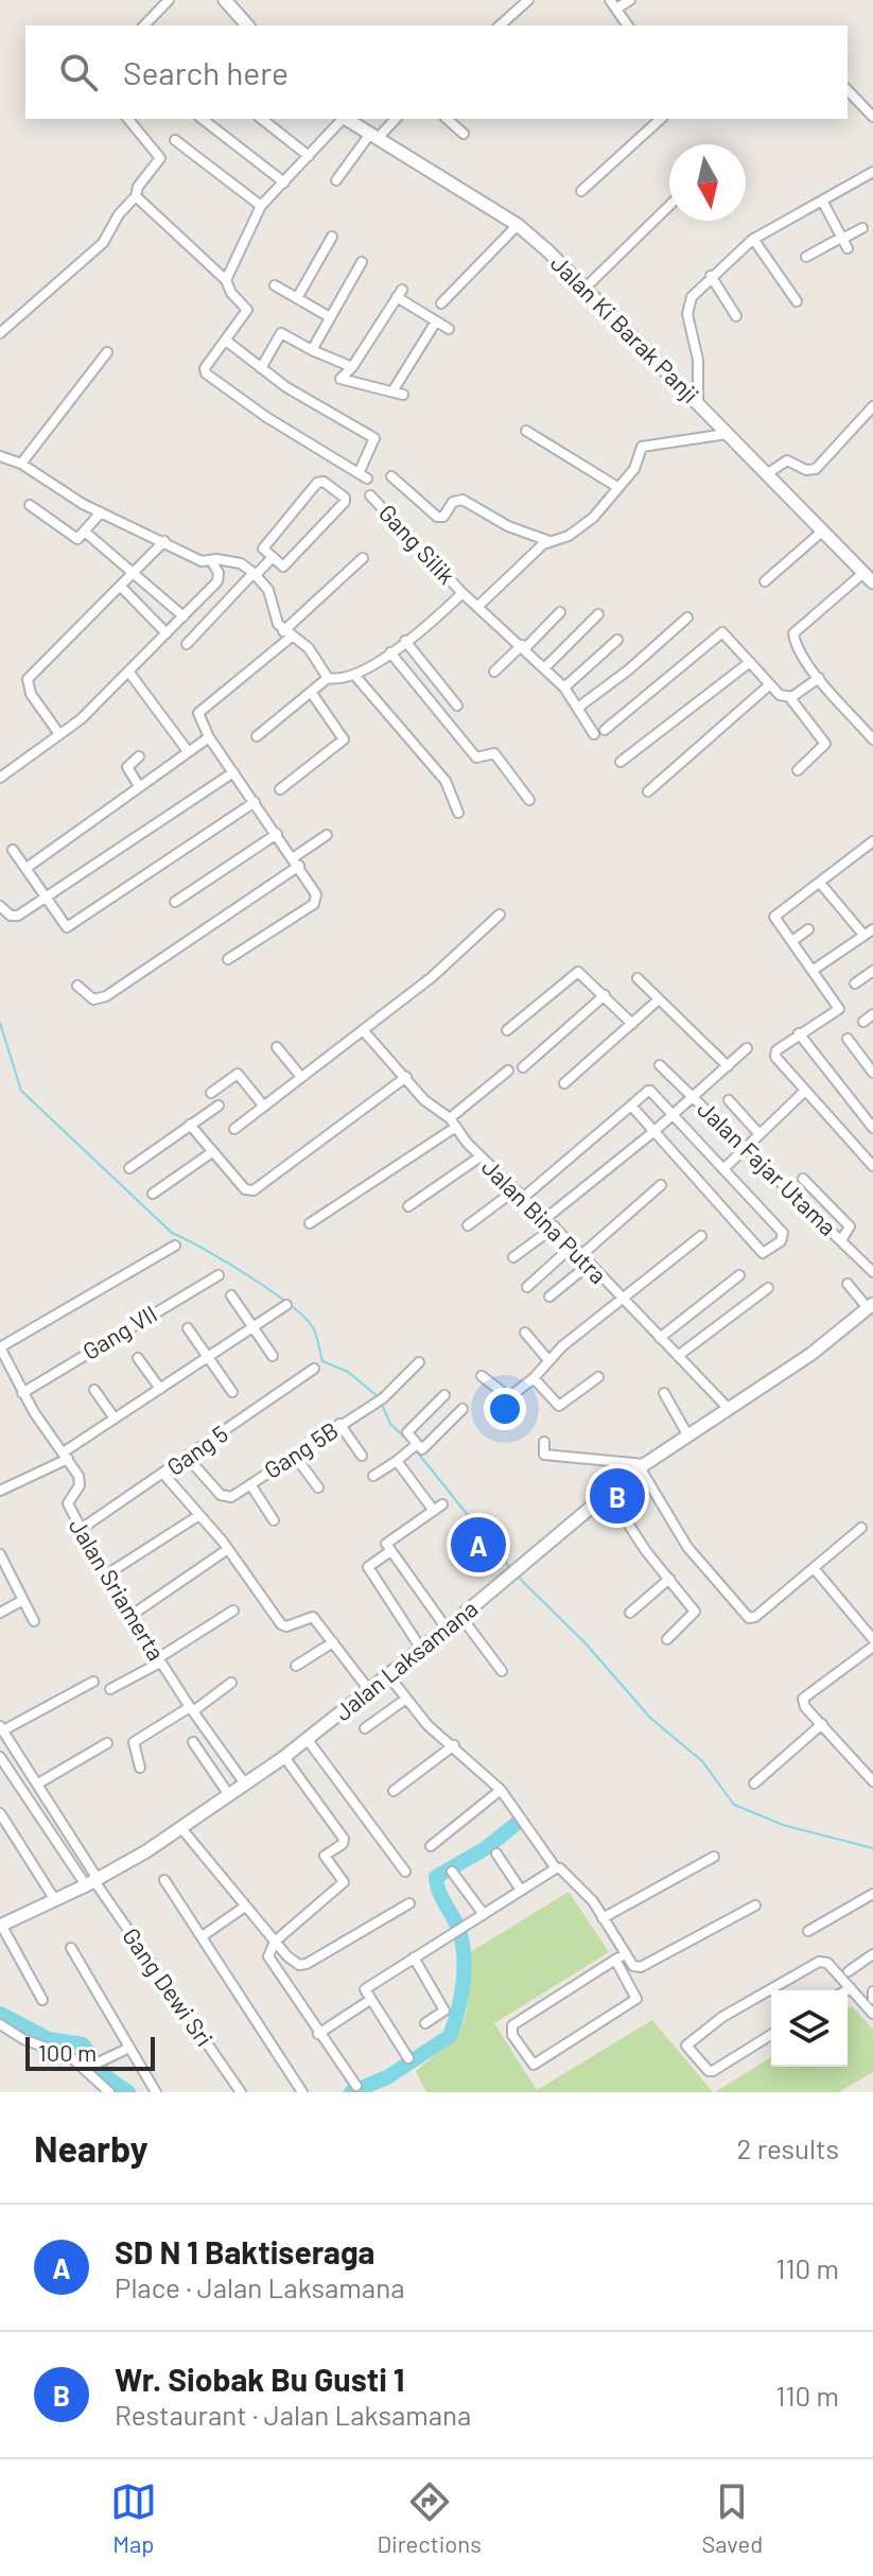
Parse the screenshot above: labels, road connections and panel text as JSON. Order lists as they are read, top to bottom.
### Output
{
  "streets": {
    "main road": ["Jalan Ki Barak Panji", "Jalan Laksamana"],
    "street": [
      "Gang Silik",
      "Jalan Fajar Utama",
      "Jalan Bina Putra",
      "Gang VII",
      "Gang 5",
      "Gang 5B",
      "Jalan Sriamerta",
      "Gang Dewi Sri"
    ]
  },
  "crossings": [
    ["Jalan Bina Putra", "Jalan Laksamana"],
    ["Gang 5", "Gang 5B"],
    ["Gang 5", "Jalan Sriamerta"],
    ["Jalan Sriamerta", "Jalan Laksamana"],
    ["Jalan Laksamana", "Gang Dewi Sri"]
  ],
  "scale_bar": "100 m",
  "north": "bottom",
  "page": {
    "search": "Search here",
    "pins": ["B", "A"],
    "scale": "100 m",
    "heading": ["Nearby", "2 results"],
    "list": [
      {
        "mark": "A",
        "name": "SD N 1 Baktiseraga",
        "note": "Place · Jalan Laksamana",
        "value": "110 m"
      },
      {
        "mark": "B",
        "name": "Wr. Siobak Bu Gusti 1",
        "note": "Restaurant · Jalan Laksamana",
        "value": "110 m"
      }
    ],
    "nav": ["Map", "Directions", "Saved"]
  }
}
